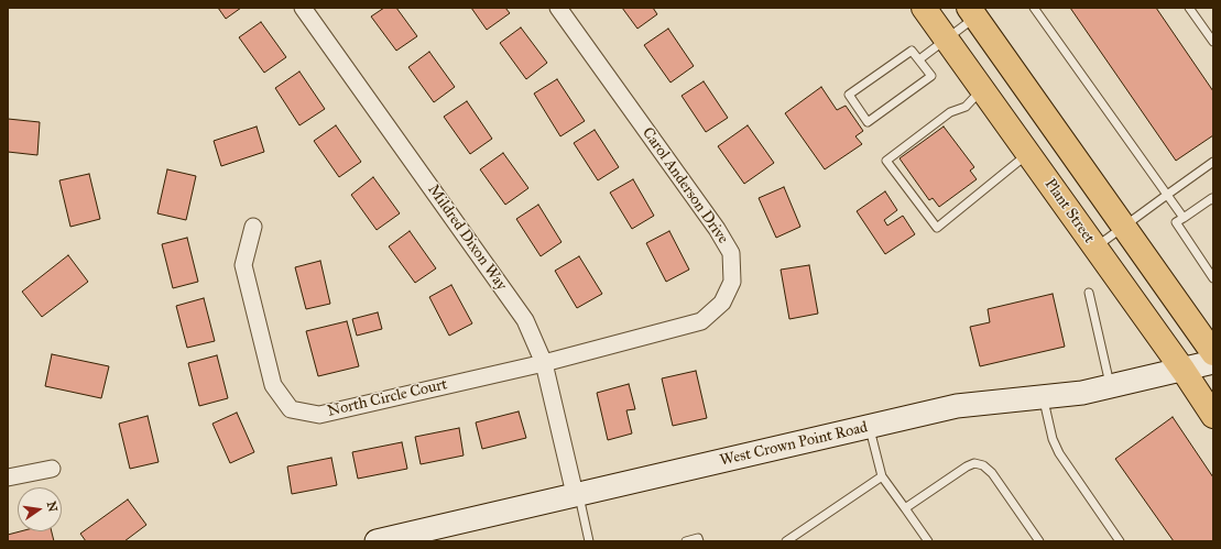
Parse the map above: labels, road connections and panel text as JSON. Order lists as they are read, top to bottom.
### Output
{
  "streets": {
    "main road": ["Plant Street"],
    "street": [
      "Carol Anderson Drive",
      "Mildred Dixon Way",
      "North Circle Court",
      "West Crown Point Road"
    ]
  },
  "crossings": [
    ["Carol Anderson Drive", "Mildred Dixon Way"],
    ["Carol Anderson Drive", "North Circle Court"],
    ["Plant Street", "West Crown Point Road"],
    ["Mildred Dixon Way", "North Circle Court"],
    ["Mildred Dixon Way", "West Crown Point Road"]
  ],
  "north": "right"
}
